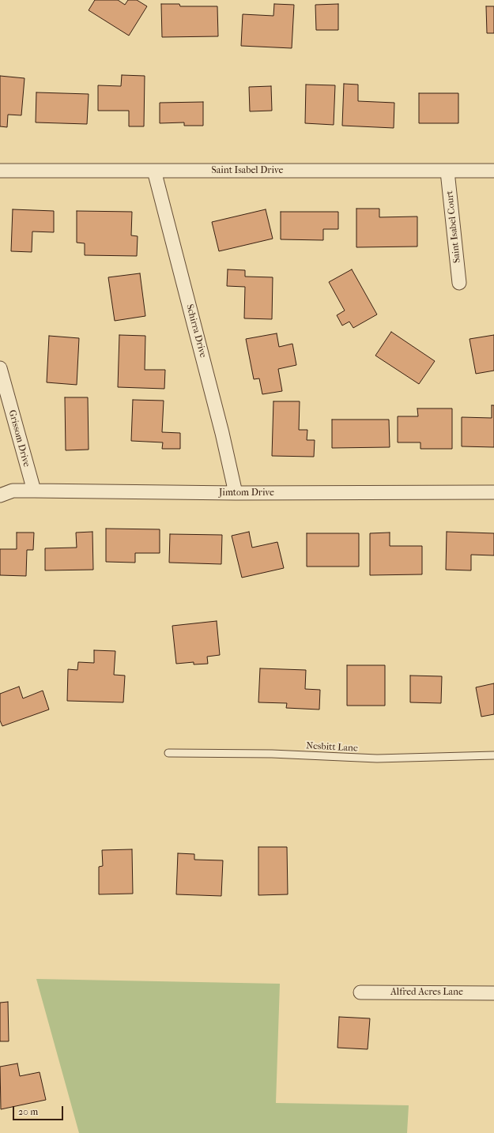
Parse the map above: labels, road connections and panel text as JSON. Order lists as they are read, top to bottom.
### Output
{
  "streets": {
    "street": [
      "Saint Isabel Drive",
      "Saint Isabel Court",
      "Schirra Drive",
      "Grissom Drive",
      "Jimtom Drive",
      "Alfred Acres Lane"
    ],
    "lane": ["Nesbitt Lane"]
  },
  "crossings": [
    ["Saint Isabel Drive", "Saint Isabel Court"],
    ["Saint Isabel Drive", "Schirra Drive"],
    ["Schirra Drive", "Jimtom Drive"],
    ["Grissom Drive", "Jimtom Drive"]
  ],
  "scale_bar": "20 m"
}
